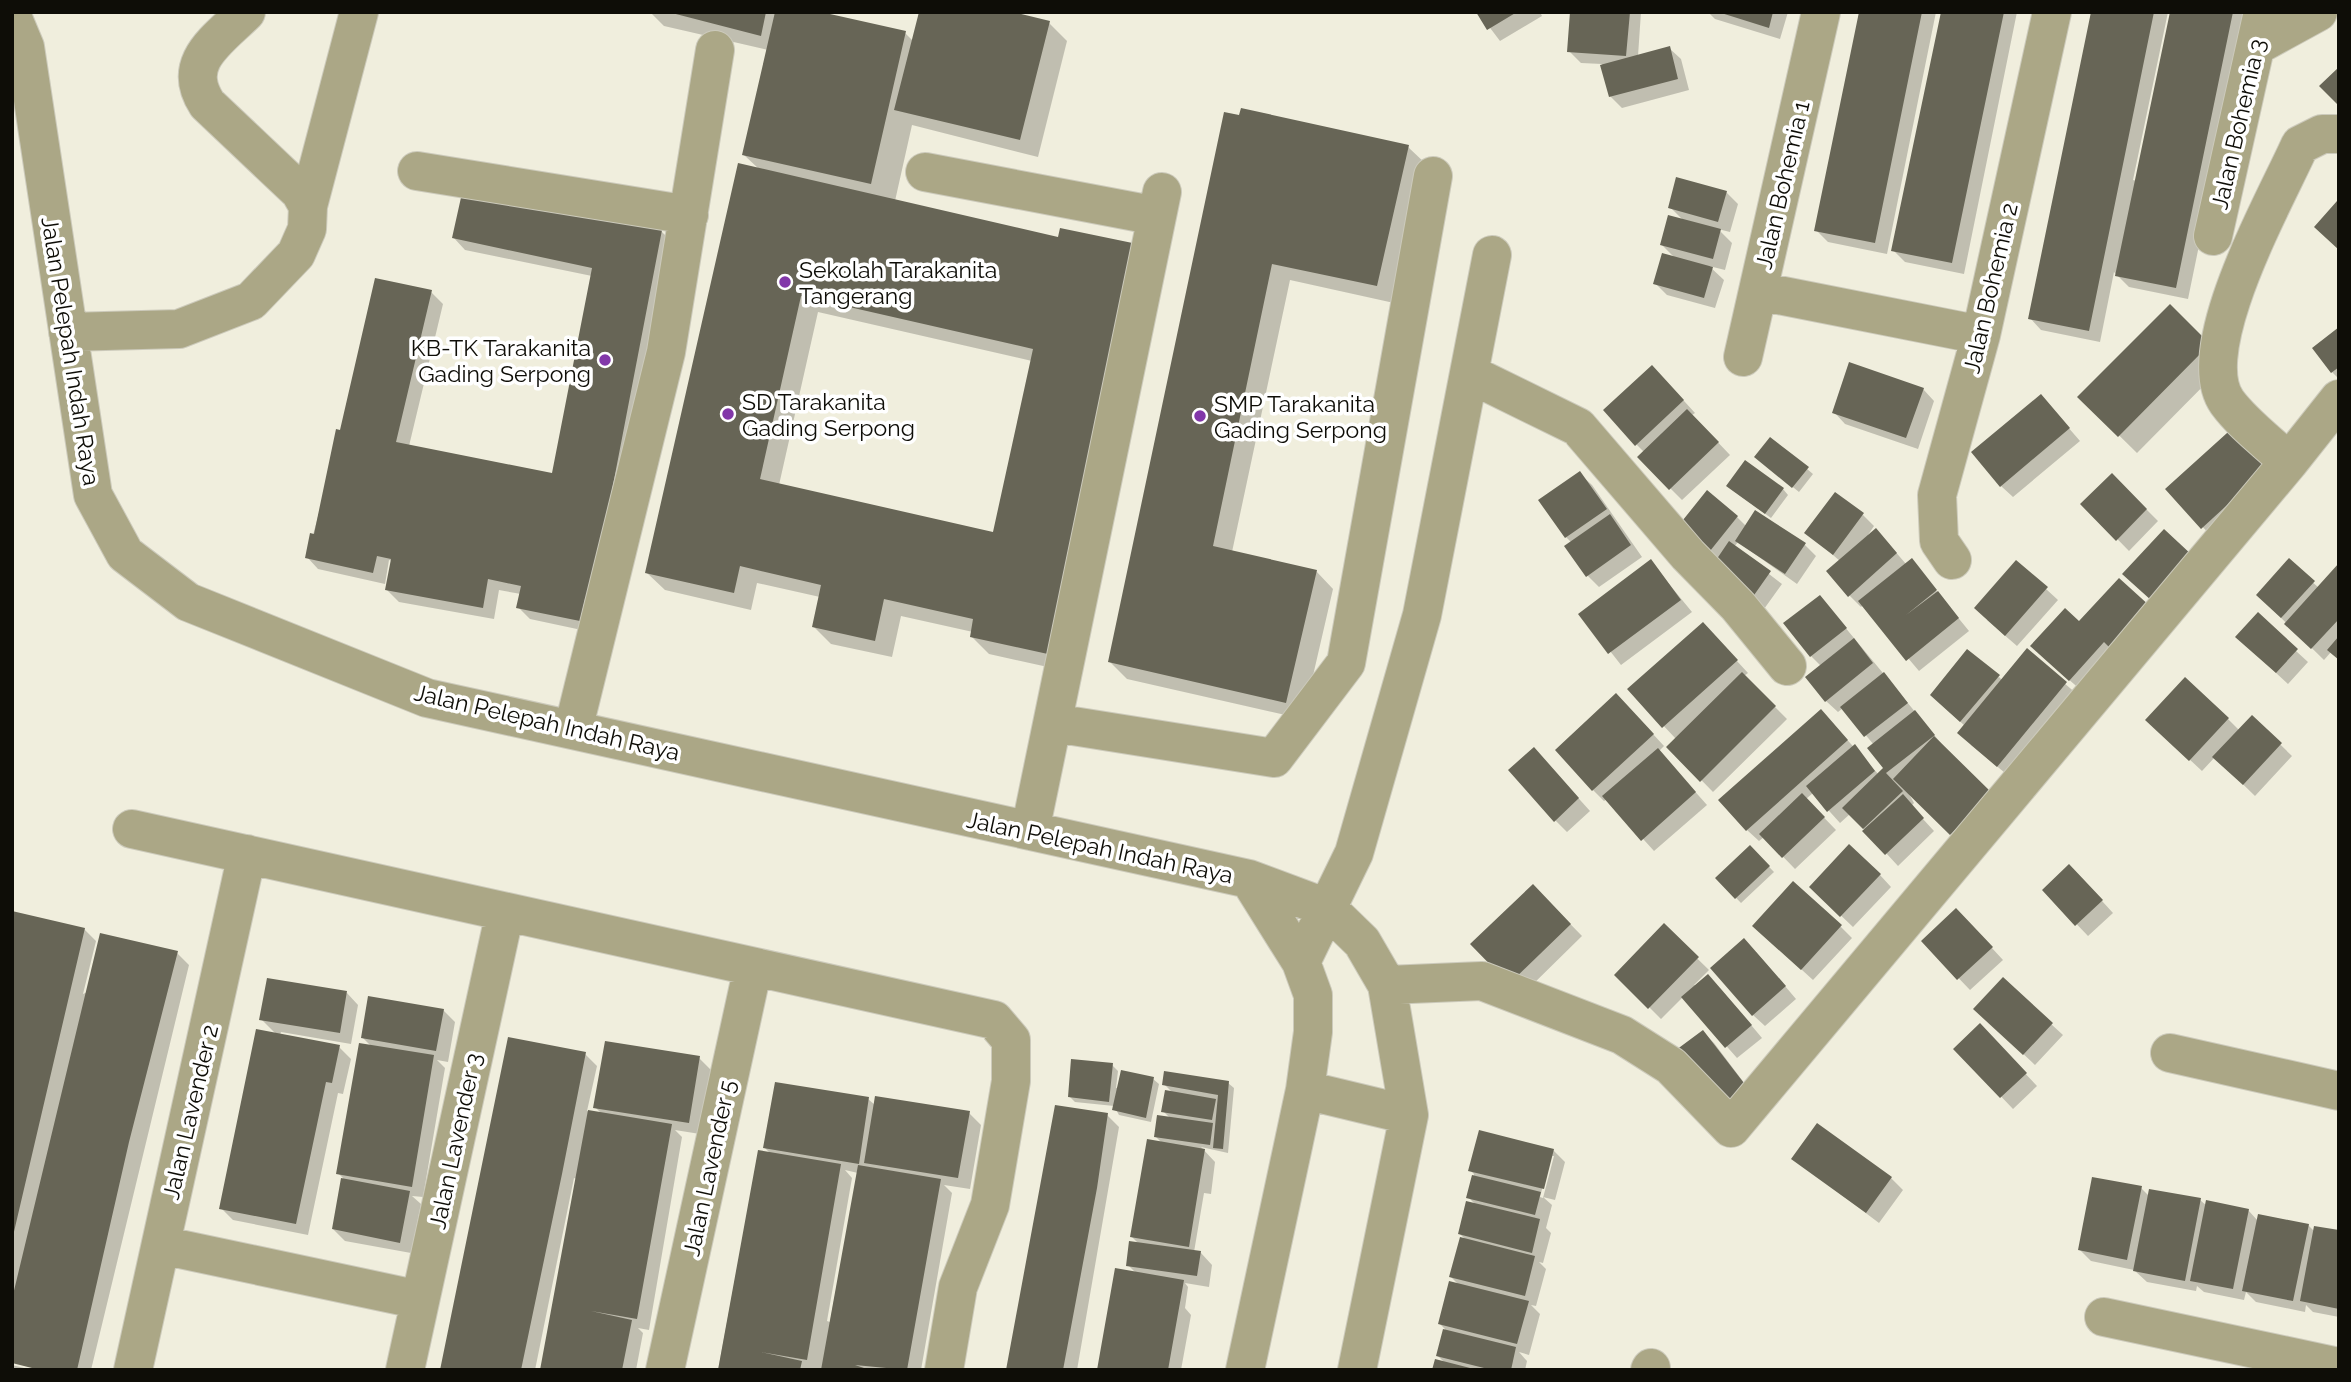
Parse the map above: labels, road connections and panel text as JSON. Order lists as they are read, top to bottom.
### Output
{
  "streets": {
    "street": [
      "Jalan Bohemia 3",
      "Jalan Bohemia 1",
      "Jalan Bohemia 2",
      "Jalan Pelepah Indah Raya",
      "Jalan Lavender 2",
      "Jalan Lavender 3",
      "Jalan Lavender 5"
    ]
  },
  "places": [
    "Sekolah Tarakanita Tangerang",
    "KB-TK Tarakanita Gading Serpong",
    "SD Tarakanita Gading Serpong",
    "SMP Tarakanita Gading Serpong"
  ]
}
